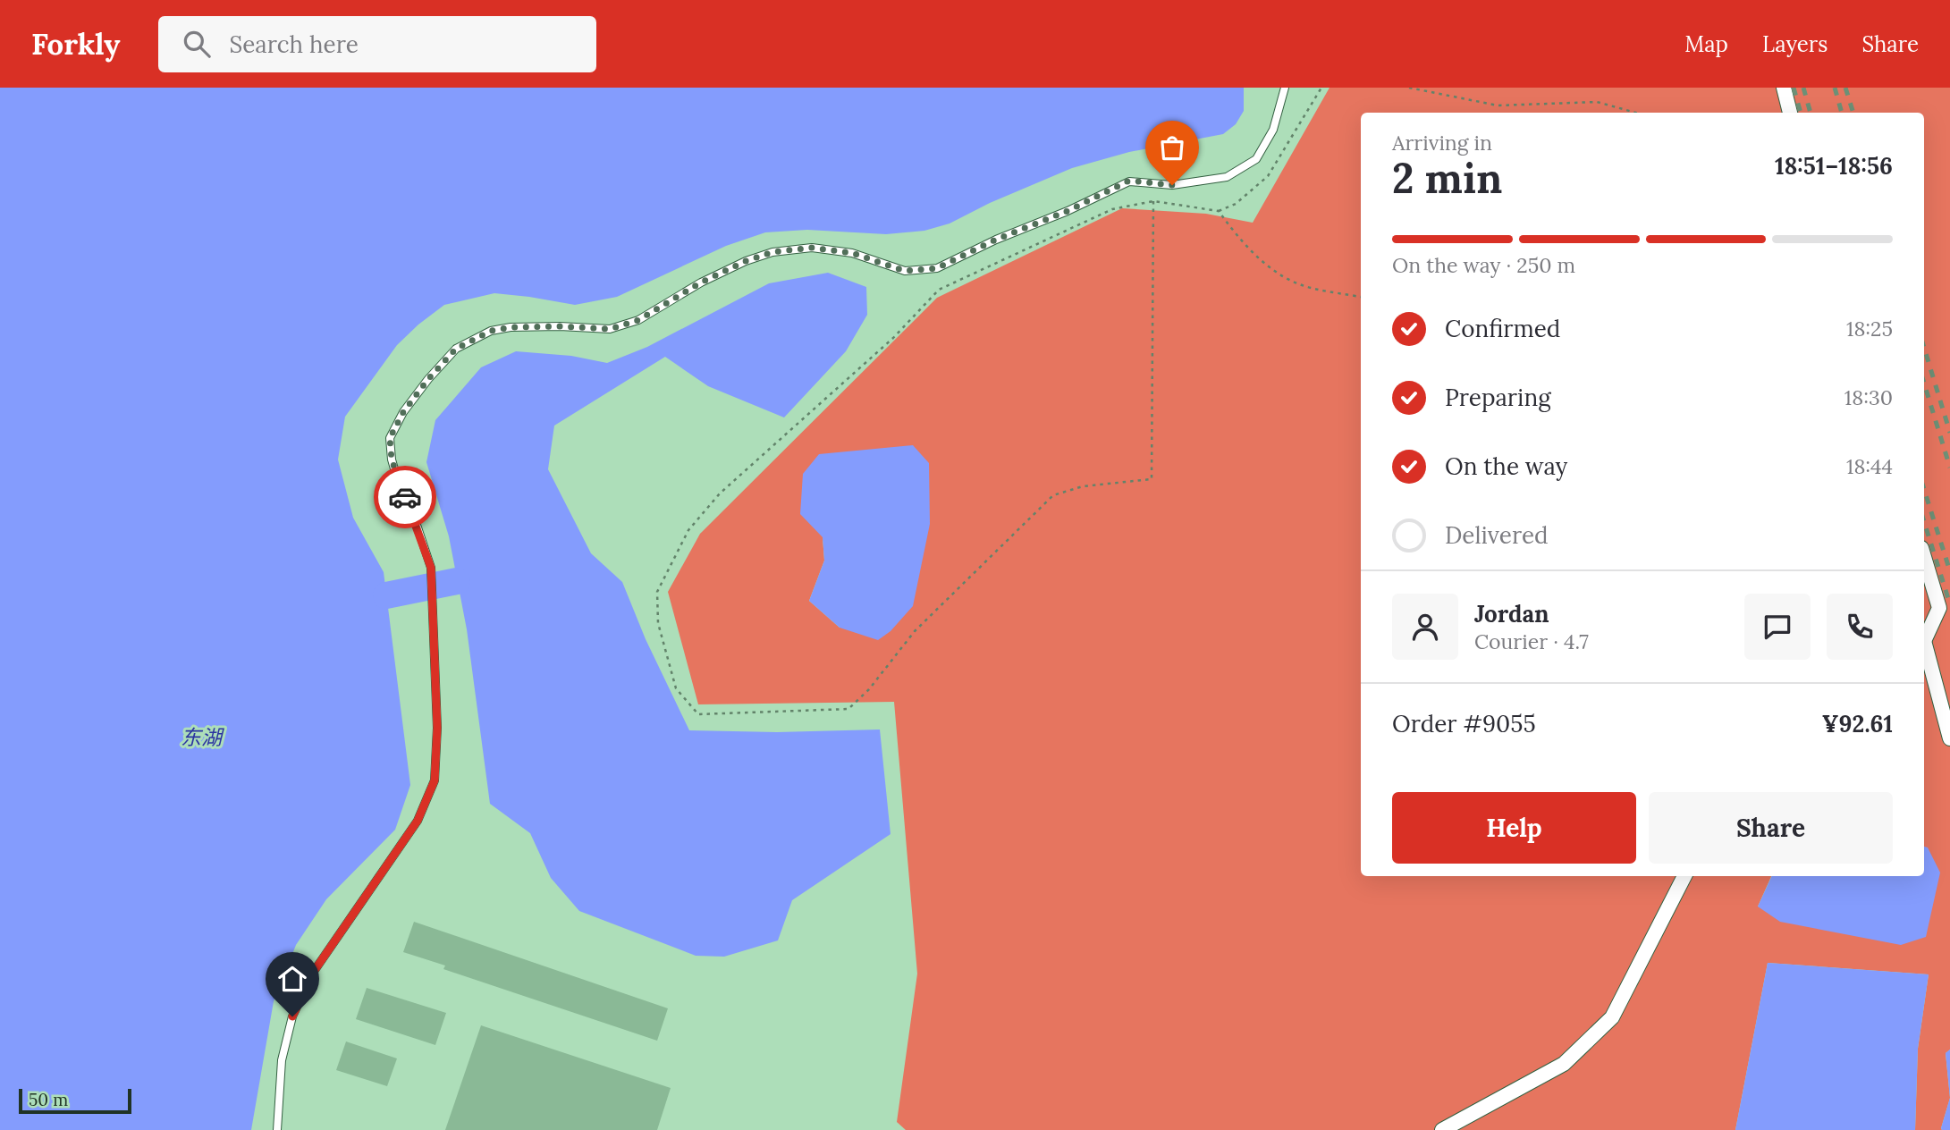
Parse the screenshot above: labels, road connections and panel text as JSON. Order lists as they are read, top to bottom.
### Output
{
  "water": ["东湖"],
  "scale_bar": "50 m",
  "page": {
    "header": "Forkly",
    "search": "Search here",
    "nav": ["Map", "Layers", "Share"],
    "heading": ["2 min", "Arriving in", "18:51–18:56"],
    "panel": [
      "Jordan",
      "Courier · 4.7",
      "Order #9055",
      "¥92.61"
    ],
    "bar": "On the way · 250 m",
    "list": [
      ["Confirmed", "18:25"],
      ["Preparing", "18:30"],
      ["On the way", "18:44"],
      "Delivered"
    ],
    "buttons": ["Help", "Share"],
    "scale": "50 m"
  }
}
